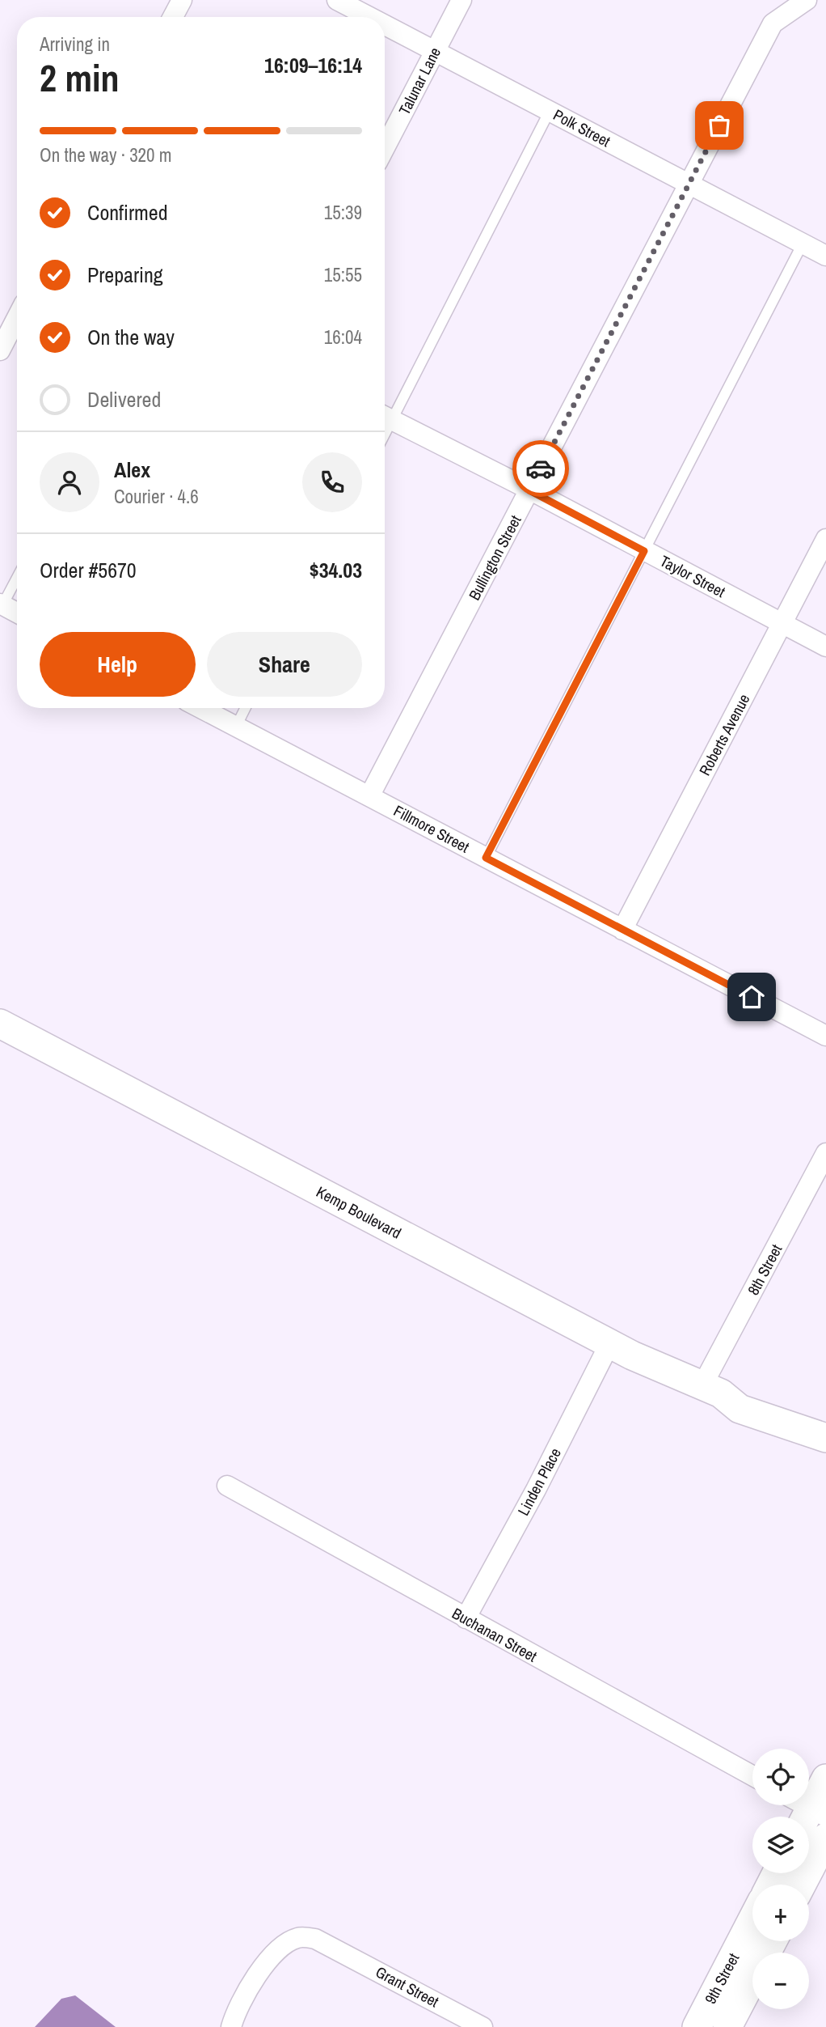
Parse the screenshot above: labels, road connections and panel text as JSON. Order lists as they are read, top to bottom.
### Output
{
  "streets": {
    "main road": ["Kemp Boulevard", "9th Street"],
    "street": [
      "Talunar Lane",
      "Polk Street",
      "Bullington Street",
      "Taylor Street",
      "Roberts Avenue",
      "Fillmore Street",
      "8th Street",
      "Linden Place",
      "Buchanan Street",
      "Grant Street"
    ]
  },
  "crossings": [
    ["Talunar Lane", "Polk Street"],
    ["Polk Street", "Bullington Street"],
    ["Bullington Street", "Taylor Street"],
    ["Bullington Street", "Fillmore Street"],
    ["Taylor Street", "Roberts Avenue"],
    ["Roberts Avenue", "Fillmore Street"],
    ["Kemp Boulevard", "8th Street"],
    ["Kemp Boulevard", "Linden Place"],
    ["Linden Place", "Buchanan Street"]
  ],
  "page": {
    "heading": ["2 min", "Arriving in", "16:09–16:14"],
    "panel": [
      "Alex",
      "Courier · 4.6",
      "Order #5670",
      "$34.03"
    ],
    "bar": "On the way · 320 m",
    "list": [
      ["Confirmed", "15:39"],
      ["Preparing", "15:55"],
      ["On the way", "16:04"],
      "Delivered"
    ],
    "buttons": ["Help", "Share"],
    "map_buttons": ["+", "−"]
  }
}
